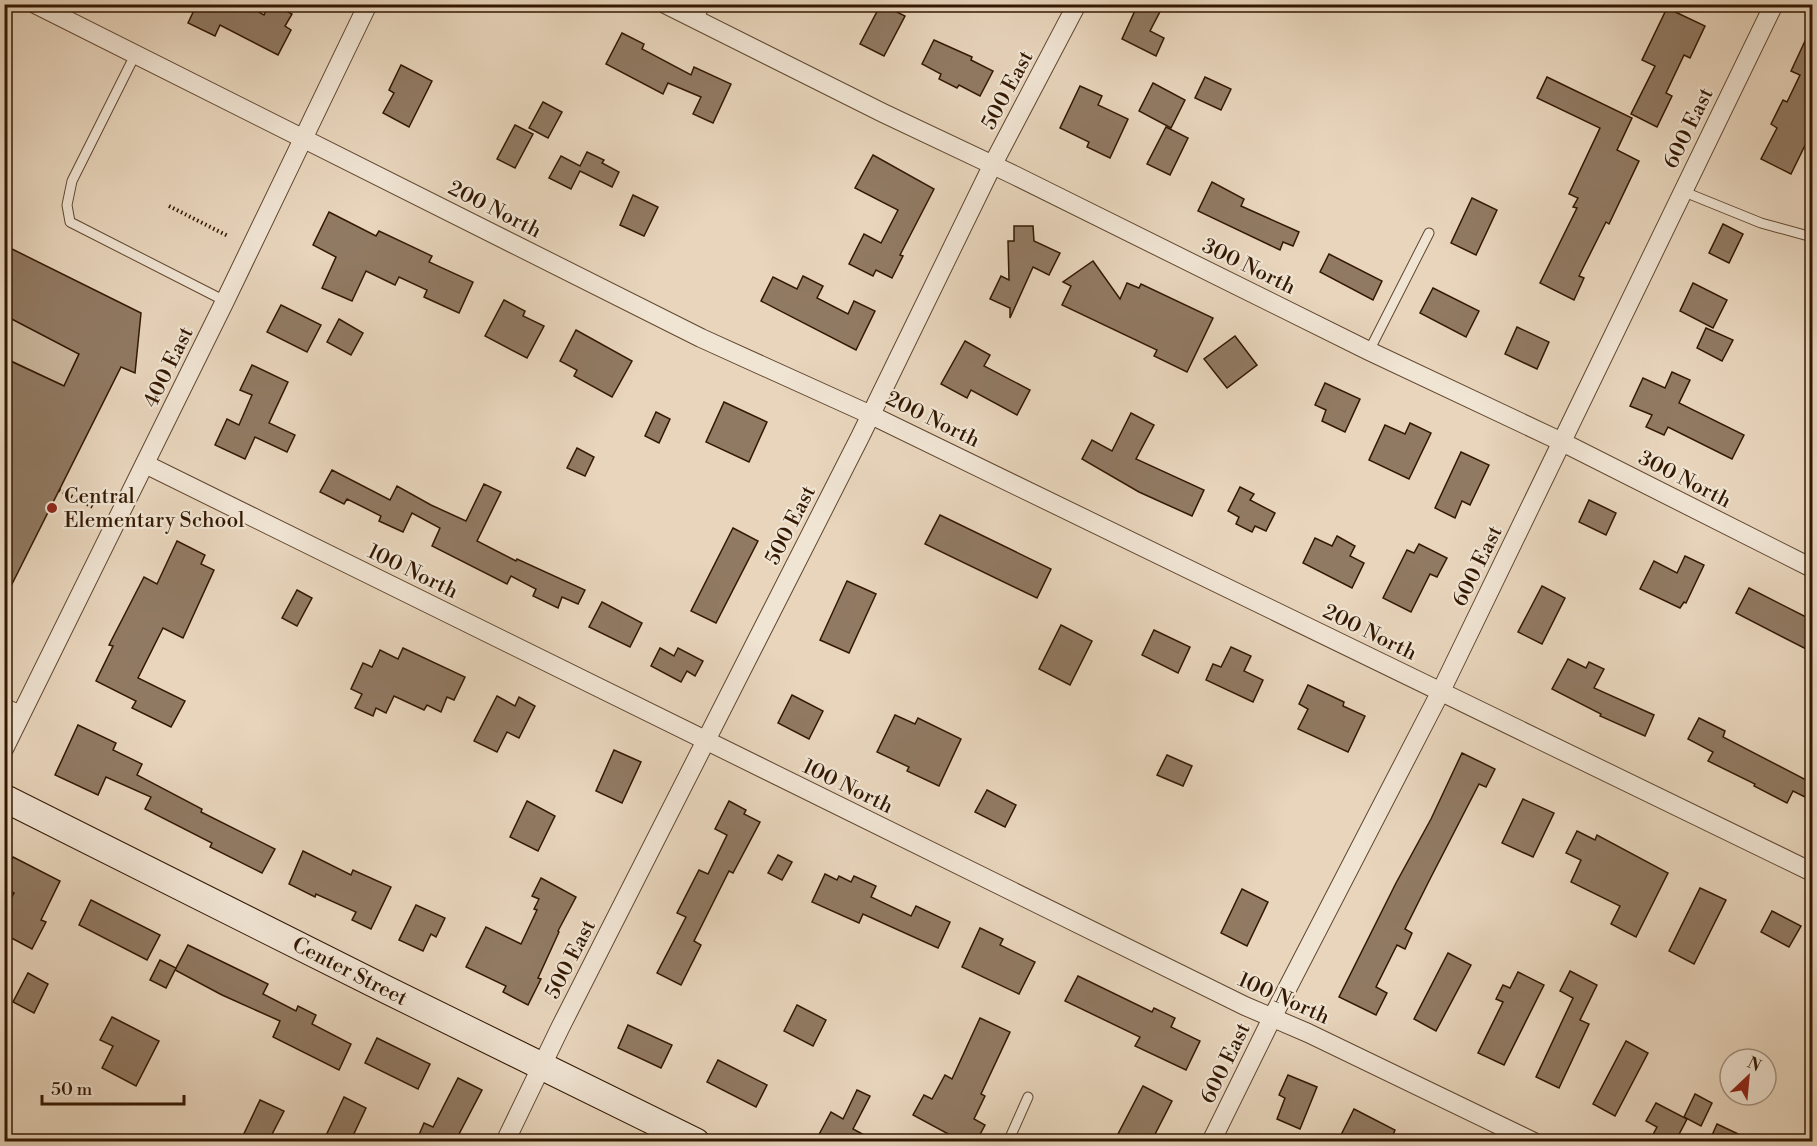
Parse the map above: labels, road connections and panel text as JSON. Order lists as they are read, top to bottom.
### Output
{
  "streets": {
    "street": [
      "500 East",
      "600 East",
      "200 North",
      "300 North",
      "400 East",
      "100 North",
      "Center Street"
    ]
  },
  "crossings": [
    ["500 East", "200 North"],
    ["500 East", "300 North"],
    ["500 East", "100 North"],
    ["500 East", "Center Street"],
    ["600 East", "200 North"],
    ["600 East", "300 North"],
    ["600 East", "100 North"],
    ["200 North", "400 East"],
    ["400 East", "100 North"]
  ],
  "places": ["Central Elementary School"],
  "scale_bar": "50 m",
  "north": "top right"
}
